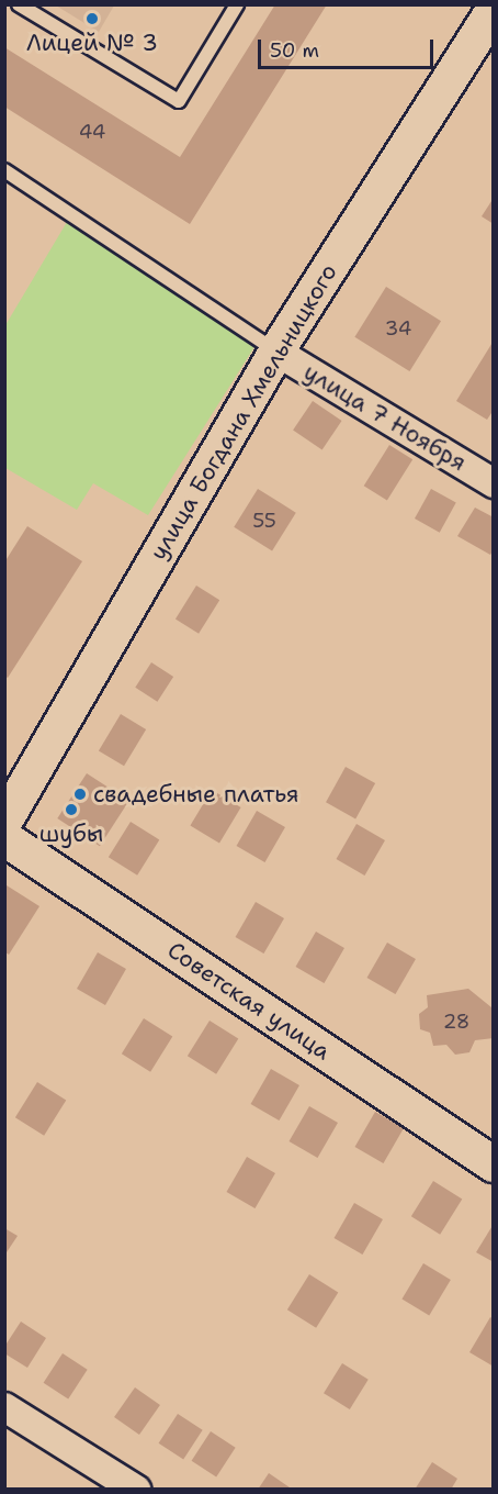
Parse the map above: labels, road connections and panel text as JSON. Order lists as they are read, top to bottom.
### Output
{
  "streets": {
    "street": ["улица Богдана Хмельницкого", "улица 7 Ноября", "Советская улица"]
  },
  "crossings": [
    ["улица Богдана Хмельницкого", "улица 7 Ноября"]
  ],
  "places": ["Лицей № 3", "свадебные платья", "шубы"],
  "house_numbers": [
    "44",
    "34",
    "55",
    "28"
  ],
  "scale_bar": "50 m"
}
